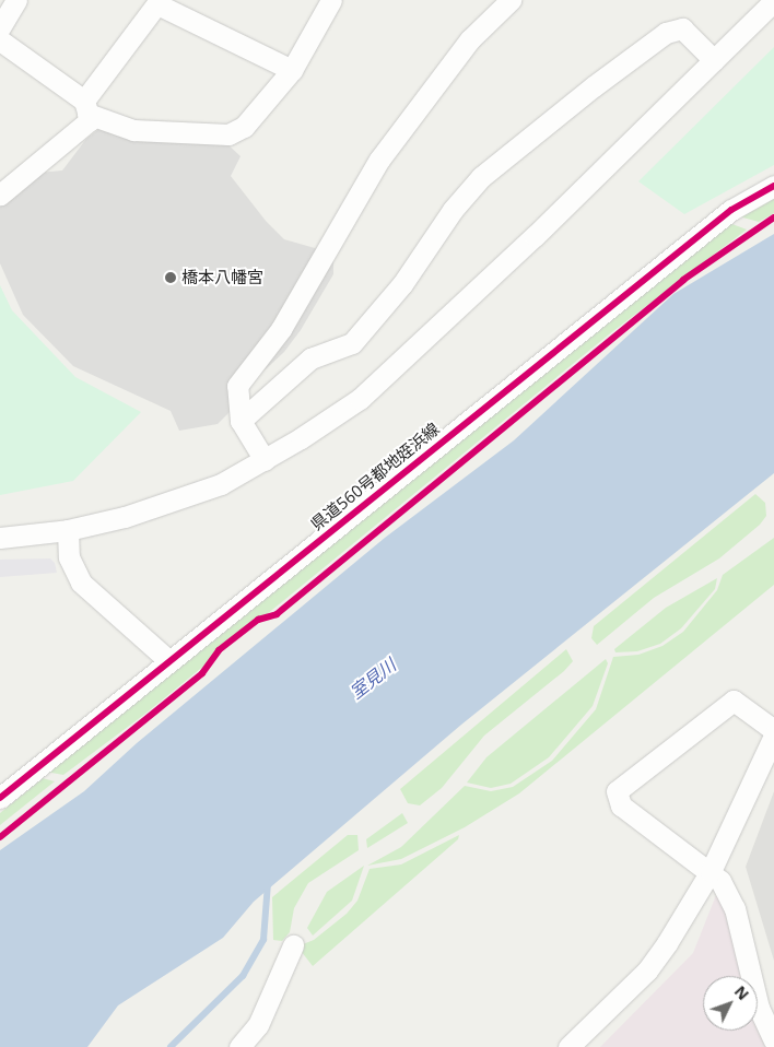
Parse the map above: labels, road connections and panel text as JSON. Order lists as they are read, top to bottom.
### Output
{
  "streets": {
    "street": ["県道560号都地姪浜線"]
  },
  "water": ["室見川"],
  "places": ["橋本八幡宮"],
  "north": "top right"
}
